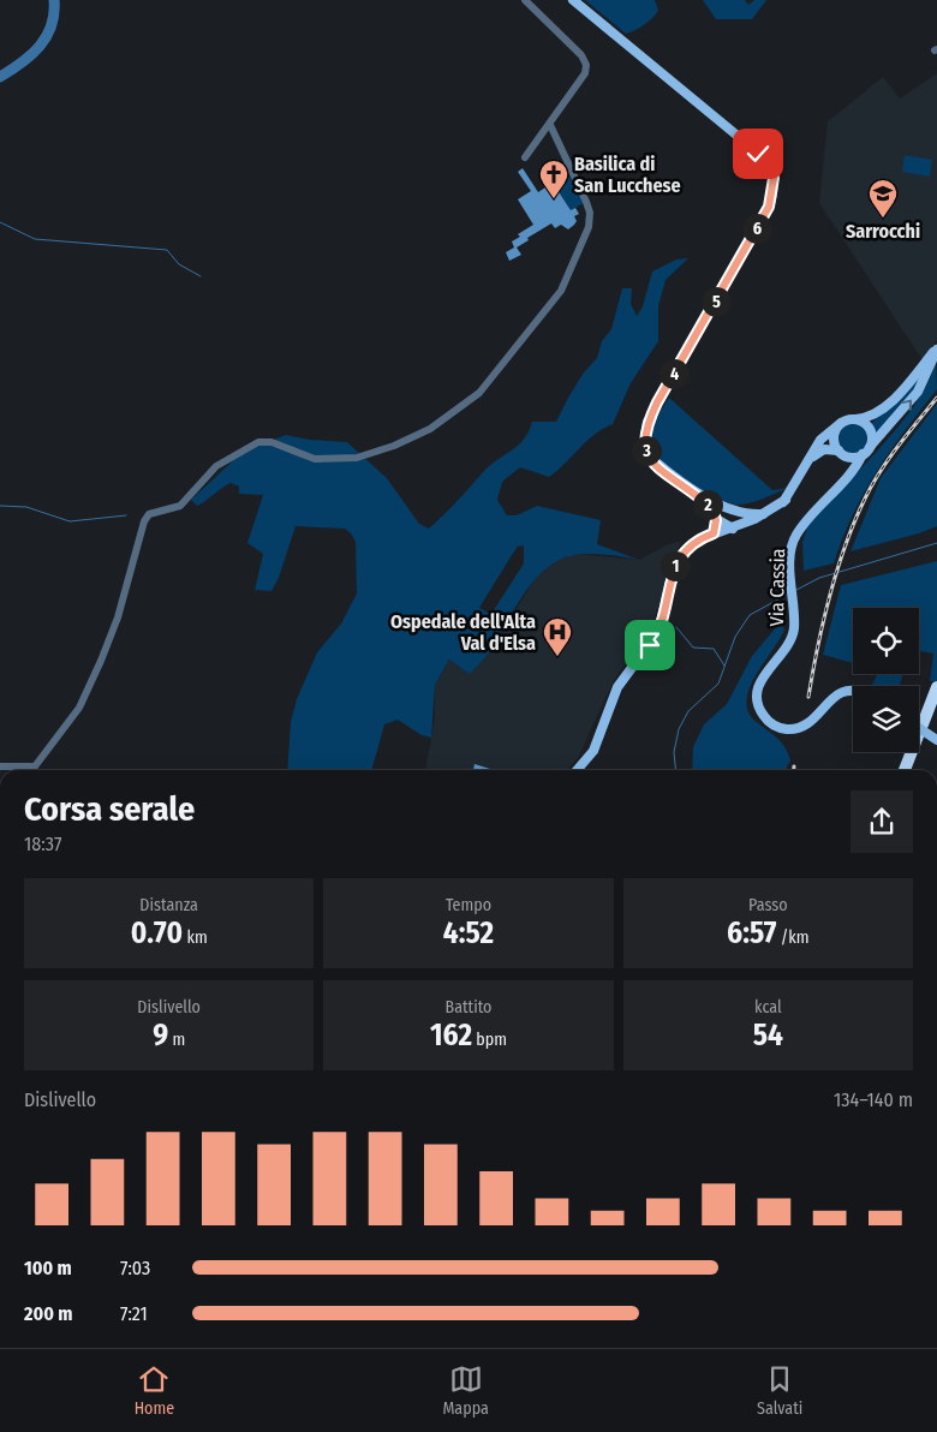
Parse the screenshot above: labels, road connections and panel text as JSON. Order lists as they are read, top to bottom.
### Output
{
  "streets": {
    "main road": ["Via Cassia"]
  },
  "places": {
    "church": ["Basilica di San Lucchese"],
    "school or university": ["Sarrocchi"],
    "hospital": ["Ospedale dell'Alta Val d'Elsa"]
  },
  "page": {
    "pins": [
      "6",
      "5",
      "4",
      "3",
      "2",
      "1"
    ],
    "heading": ["Corsa serale", "18:37"],
    "stats": [
      ["Distanza", "0.70 km"],
      ["Tempo", "4:52"],
      ["Passo", "6:57 /km"],
      ["Dislivello", "9 m"],
      ["Battito", "162 bpm"],
      ["kcal", "54"]
    ],
    "chart": ["Dislivello", "134–140 m"],
    "list": [
      {
        "name": "100 m",
        "note": "7:03"
      },
      {
        "name": "200 m",
        "note": "7:21"
      }
    ],
    "tabs": ["Home", "Mappa", "Salvati"]
  }
}
